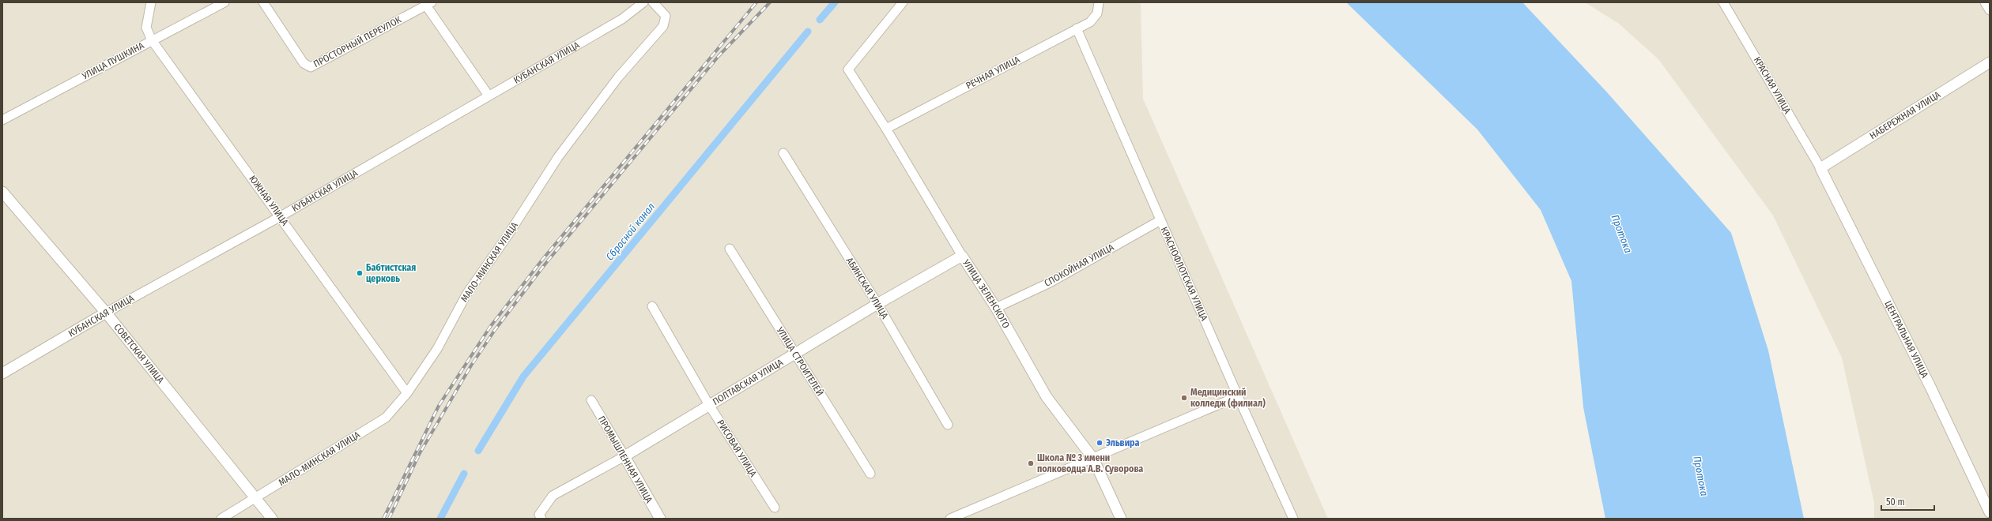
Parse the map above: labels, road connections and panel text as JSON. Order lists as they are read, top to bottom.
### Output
{
  "streets": {
    "street": [
      "ПРОСТОРНЫЙ ПЕРЕУЛОК",
      "УЛИЦА ПУШКИНА",
      "КУБАНСКАЯ УЛИЦА",
      "РЕЧНАЯ УЛИЦА",
      "КРАСНАЯ УЛИЦА",
      "НАБЕРЕЖНАЯ УЛИЦА",
      "ЮЖНАЯ УЛИЦА",
      "МАЛО-МИНСКАЯ УЛИЦА",
      "СПОКОЙНАЯ УЛИЦА",
      "КРАСНОФЛОТСКАЯ УЛИЦА",
      "АБИНСКАЯ УЛИЦА",
      "УЛИЦА ЗЕЛЕНСКОГО",
      "ЦЕНТРАЛЬНАЯ УЛИЦА",
      "СОВЕТСКАЯ УЛИЦА",
      "УЛИЦА СТРОИТЕЛЕЙ",
      "ПОЛТАВСКАЯ УЛИЦА",
      "РИСОВАЯ УЛИЦА",
      "ПРОМЫШЛЕННАЯ УЛИЦА"
    ]
  },
  "crossings": [
    ["ПРОСТОРНЫЙ ПЕРЕУЛОК", "КУБАНСКАЯ УЛИЦА"],
    ["УЛИЦА ПУШКИНА", "ЮЖНАЯ УЛИЦА"],
    ["КУБАНСКАЯ УЛИЦА", "ЮЖНАЯ УЛИЦА"],
    ["КУБАНСКАЯ УЛИЦА", "СОВЕТСКАЯ УЛИЦА"],
    ["РЕЧНАЯ УЛИЦА", "КРАСНОФЛОТСКАЯ УЛИЦА"],
    ["РЕЧНАЯ УЛИЦА", "УЛИЦА ЗЕЛЕНСКОГО"],
    ["КРАСНАЯ УЛИЦА", "НАБЕРЕЖНАЯ УЛИЦА"],
    ["КРАСНАЯ УЛИЦА", "ЦЕНТРАЛЬНАЯ УЛИЦА"],
    ["НАБЕРЕЖНАЯ УЛИЦА", "ЦЕНТРАЛЬНАЯ УЛИЦА"],
    ["ЮЖНАЯ УЛИЦА", "МАЛО-МИНСКАЯ УЛИЦА"],
    ["МАЛО-МИНСКАЯ УЛИЦА", "СОВЕТСКАЯ УЛИЦА"],
    ["СПОКОЙНАЯ УЛИЦА", "КРАСНОФЛОТСКАЯ УЛИЦА"],
    ["СПОКОЙНАЯ УЛИЦА", "УЛИЦА ЗЕЛЕНСКОГО"],
    ["АБИНСКАЯ УЛИЦА", "ПОЛТАВСКАЯ УЛИЦА"],
    ["УЛИЦА ЗЕЛЕНСКОГО", "ПОЛТАВСКАЯ УЛИЦА"],
    ["УЛИЦА СТРОИТЕЛЕЙ", "ПОЛТАВСКАЯ УЛИЦА"],
    ["ПОЛТАВСКАЯ УЛИЦА", "РИСОВАЯ УЛИЦА"],
    ["ПОЛТАВСКАЯ УЛИЦА", "ПРОМЫШЛЕННАЯ УЛИЦА"]
  ],
  "water": ["Сбросной канал", "Протока"],
  "places": [
    "Бабтистская церковь",
    "Медицинский колледж (филиал)",
    "Эльвира",
    "Школа № 3 имени полководца А.В. Суворова"
  ],
  "scale_bar": "50 m"
}
